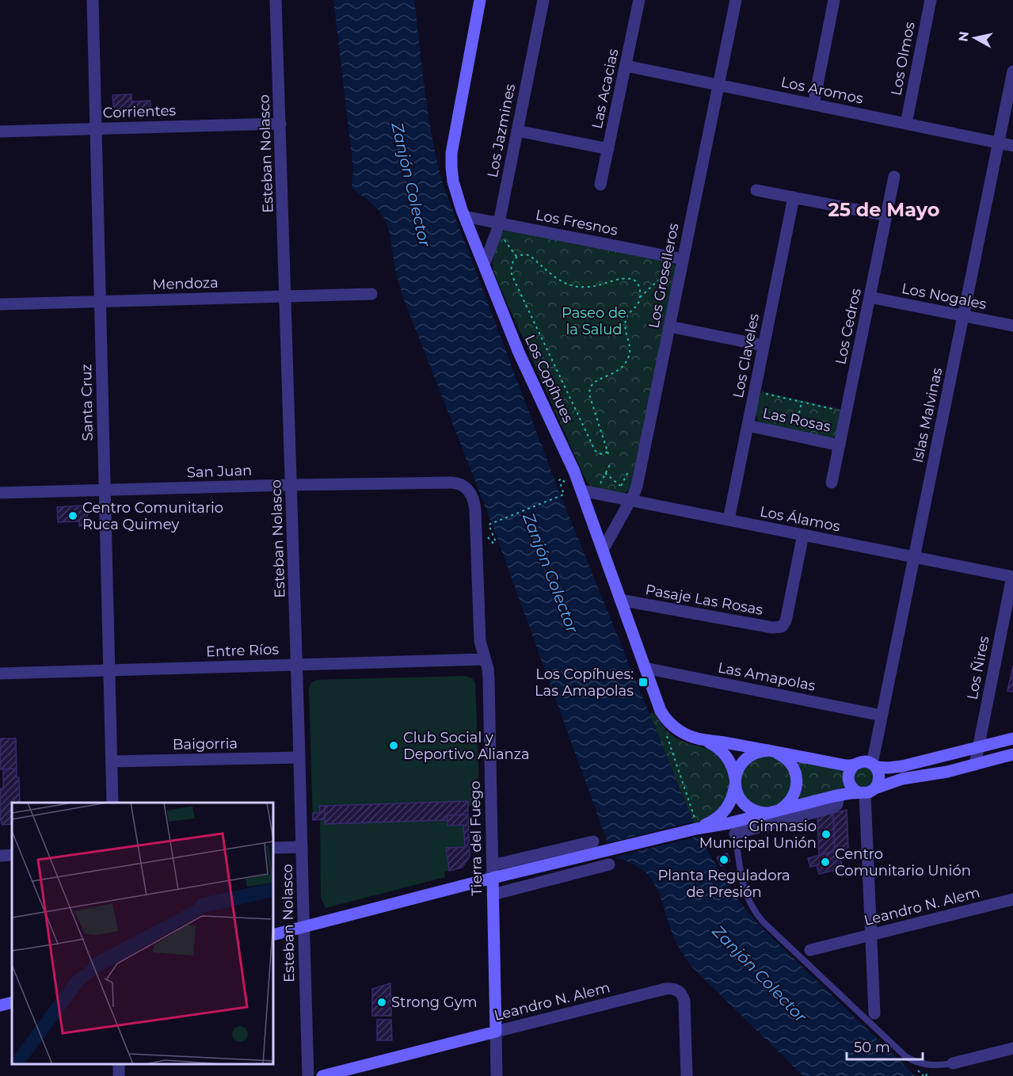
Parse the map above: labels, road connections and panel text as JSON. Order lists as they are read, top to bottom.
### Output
{
  "streets": {
    "main road": ["Los Copíhues", "Tierra del Fuego", "Leandro N. Alem"],
    "street": [
      "Los Olmos",
      "Las Acacias",
      "Los Aromos",
      "Corrientes",
      "Los Jazmines",
      "Esteban Nolasco",
      "Los Fresnos",
      "Los Groselleros",
      "Mendoza",
      "Los Nogales",
      "Los Cedros",
      "Los Claveles",
      "Santa Cruz",
      "Islas Malvinas",
      "Las Rosas",
      "San Juan",
      "Los Álamos",
      "Pasaje Las Rosas",
      "Entre Ríos",
      "Los Ñires",
      "Las Amapolas",
      "Baigorria"
    ]
  },
  "crossings": [
    ["Los Olmos", "Los Aromos"],
    ["Las Acacias", "Los Aromos"],
    ["Los Aromos", "Los Groselleros"],
    ["Los Aromos", "Islas Malvinas"],
    ["Corrientes", "Esteban Nolasco"],
    ["Corrientes", "Santa Cruz"],
    ["Los Jazmines", "Los Fresnos"],
    ["Los Jazmines", "Los Copíhues"],
    ["Esteban Nolasco", "Mendoza"],
    ["Esteban Nolasco", "San Juan"],
    ["Esteban Nolasco", "Entre Ríos"],
    ["Esteban Nolasco", "Baigorria"],
    ["Los Fresnos", "Los Groselleros"],
    ["Los Fresnos", "Los Copíhues"],
    ["Los Groselleros", "Los Copíhues"],
    ["Los Groselleros", "Los Álamos"],
    ["Mendoza", "Santa Cruz"],
    ["Los Nogales", "Los Cedros"],
    ["Los Nogales", "Islas Malvinas"],
    ["Los Cedros", "Las Rosas"],
    ["Los Claveles", "Las Rosas"],
    ["Los Claveles", "Los Álamos"],
    ["Los Copíhues", "Islas Malvinas"],
    ["Los Copíhues", "Los Álamos"],
    ["Los Copíhues", "Pasaje Las Rosas"],
    ["Los Copíhues", "Las Amapolas"],
    ["Santa Cruz", "San Juan"],
    ["Santa Cruz", "Entre Ríos"],
    ["Santa Cruz", "Baigorria"],
    ["Islas Malvinas", "Los Álamos"],
    ["Islas Malvinas", "Las Amapolas"],
    ["San Juan", "Tierra del Fuego"],
    ["Los Álamos", "Pasaje Las Rosas"],
    ["Los Álamos", "Los Ñires"],
    ["Entre Ríos", "Tierra del Fuego"],
    ["Tierra del Fuego", "Leandro N. Alem"]
  ],
  "districts": ["25 de Mayo"],
  "water": ["Zanjón Colector"],
  "parks": ["Paseo de la Salud"],
  "places": {
    "other": [
      "Centro Comunitario Ruca Quimey",
      "Club Social y Deportivo Alianza",
      "Gimnasio Municipal Unión",
      "Planta Reguladora de Presión",
      "Centro Comunitario Unión",
      "Strong Gym"
    ],
    "transit": ["Los Copíhues: Las Amapolas"]
  },
  "scale_bar": "50 m",
  "north": "left"
}
